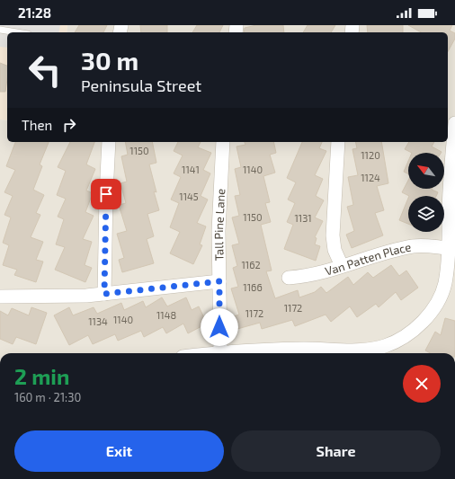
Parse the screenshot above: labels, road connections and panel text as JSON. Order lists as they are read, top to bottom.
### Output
{
  "streets": {
    "street": ["Tall Pine Lane", "Van Patten Place"]
  },
  "house_numbers": [
    "1150",
    "1120",
    "1141",
    "1140",
    "1124",
    "1145",
    "1150",
    "1131",
    "1162",
    "1166",
    "1172",
    "1172",
    "1148",
    "1140",
    "1134"
  ],
  "north": "top left",
  "page": {
    "status": "21:28",
    "turn": ["30 m", "Peninsula Street"],
    "then": "Then",
    "heading": ["2 min", "160 m · 21:30"],
    "buttons": ["Exit", "Share"]
  }
}
